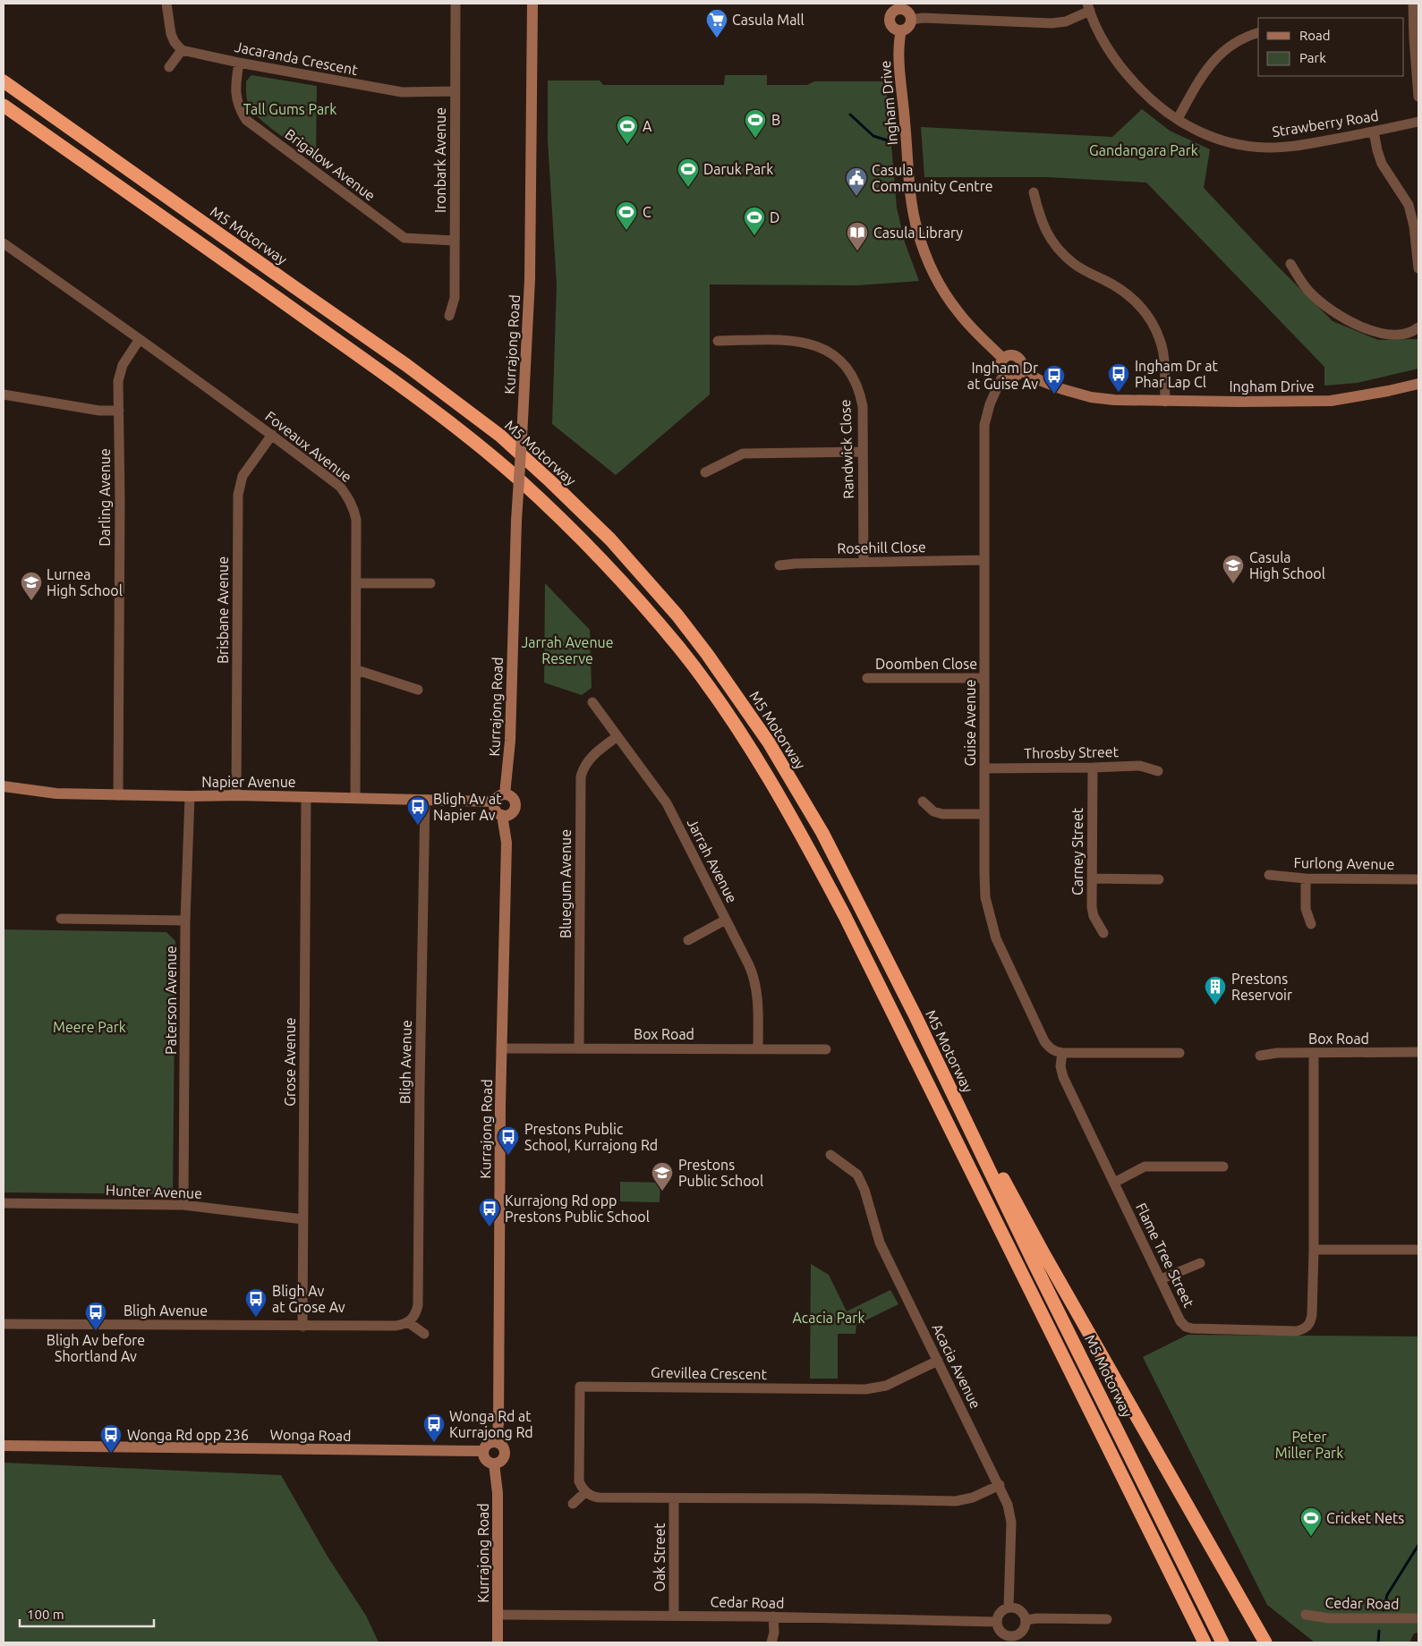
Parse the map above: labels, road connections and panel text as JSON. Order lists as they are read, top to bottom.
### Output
{
  "streets": {
    "highway": ["M5 Motorway"],
    "street": [
      "Jacaranda Crescent",
      "Ingham Drive",
      "Strawberry Road",
      "Ironbark Avenue",
      "Brigalow Avenue",
      "Kurrajong Road",
      "Foveaux Avenue",
      "Randwick Close",
      "Darling Avenue",
      "Rosehill Close",
      "Brisbane Avenue",
      "Doomben Close",
      "Guise Avenue",
      "Throsby Street",
      "Napier Avenue",
      "Carney Street",
      "Jarrah Avenue",
      "Furlong Avenue",
      "Bluegum Avenue",
      "Paterson Avenue",
      "Box Road",
      "Grose Avenue",
      "Bligh Avenue",
      "Hunter Avenue",
      "Flame Tree Street",
      "Acacia Avenue",
      "Grevillea Crescent",
      "Wonga Road",
      "Oak Street",
      "Cedar Road"
    ]
  },
  "crossings": [
    ["Jacaranda Crescent", "Ironbark Avenue"],
    ["Jacaranda Crescent", "Brigalow Avenue"],
    ["Ingham Drive", "Guise Avenue"],
    ["Ironbark Avenue", "Brigalow Avenue"],
    ["Kurrajong Road", "Napier Avenue"],
    ["Kurrajong Road", "Box Road"],
    ["Kurrajong Road", "Wonga Road"],
    ["Kurrajong Road", "Cedar Road"],
    ["Foveaux Avenue", "Darling Avenue"],
    ["Foveaux Avenue", "Brisbane Avenue"],
    ["Foveaux Avenue", "Napier Avenue"],
    ["Randwick Close", "Rosehill Close"],
    ["Darling Avenue", "Napier Avenue"],
    ["Rosehill Close", "Guise Avenue"],
    ["Brisbane Avenue", "Napier Avenue"],
    ["Doomben Close", "Guise Avenue"],
    ["Guise Avenue", "Throsby Street"],
    ["Guise Avenue", "Flame Tree Street"],
    ["Throsby Street", "Carney Street"],
    ["Napier Avenue", "Paterson Avenue"],
    ["Napier Avenue", "Grose Avenue"],
    ["Napier Avenue", "Bligh Avenue"],
    ["Jarrah Avenue", "Bluegum Avenue"],
    ["Jarrah Avenue", "Box Road"],
    ["Bluegum Avenue", "Box Road"],
    ["Paterson Avenue", "Hunter Avenue"],
    ["Box Road", "Flame Tree Street"],
    ["Grose Avenue", "Bligh Avenue"],
    ["Grose Avenue", "Hunter Avenue"],
    ["Acacia Avenue", "Grevillea Crescent"],
    ["Acacia Avenue", "Cedar Road"],
    ["Oak Street", "Cedar Road"]
  ],
  "parks": [
    "Tall Gums Park",
    "Gandangara Park",
    "Jarrah Avenue Reserve",
    "Meere Park",
    "Acacia Park",
    "Peter Miller Park"
  ],
  "places": {
    "supermarket": ["Casula Mall"],
    "sports": [
      "B",
      "A",
      "Daruk Park",
      "C",
      "D",
      "Cricket Nets"
    ],
    "public building": ["Casula Community Centre"],
    "library": ["Casula Library"],
    "bus stop": [
      "Ingham Dr at Phar Lap Cl",
      "Ingham Dr at Guise Av",
      "Bligh Av at Napier Av",
      "Prestons Public School, Kurrajong Rd",
      "Kurrajong Rd opp Prestons Public School",
      "Bligh Av at Grose Av",
      "Bligh Av before Shortland Av",
      "Wonga Rd at Kurrajong Rd",
      "Wonga Rd opp 236"
    ],
    "school or university": ["Casula High School", "Lurnea High School", "Prestons Public School"],
    "building": ["Prestons Reservoir"]
  },
  "legend": ["Road", "Park"],
  "scale_bar": "100 m"
}
